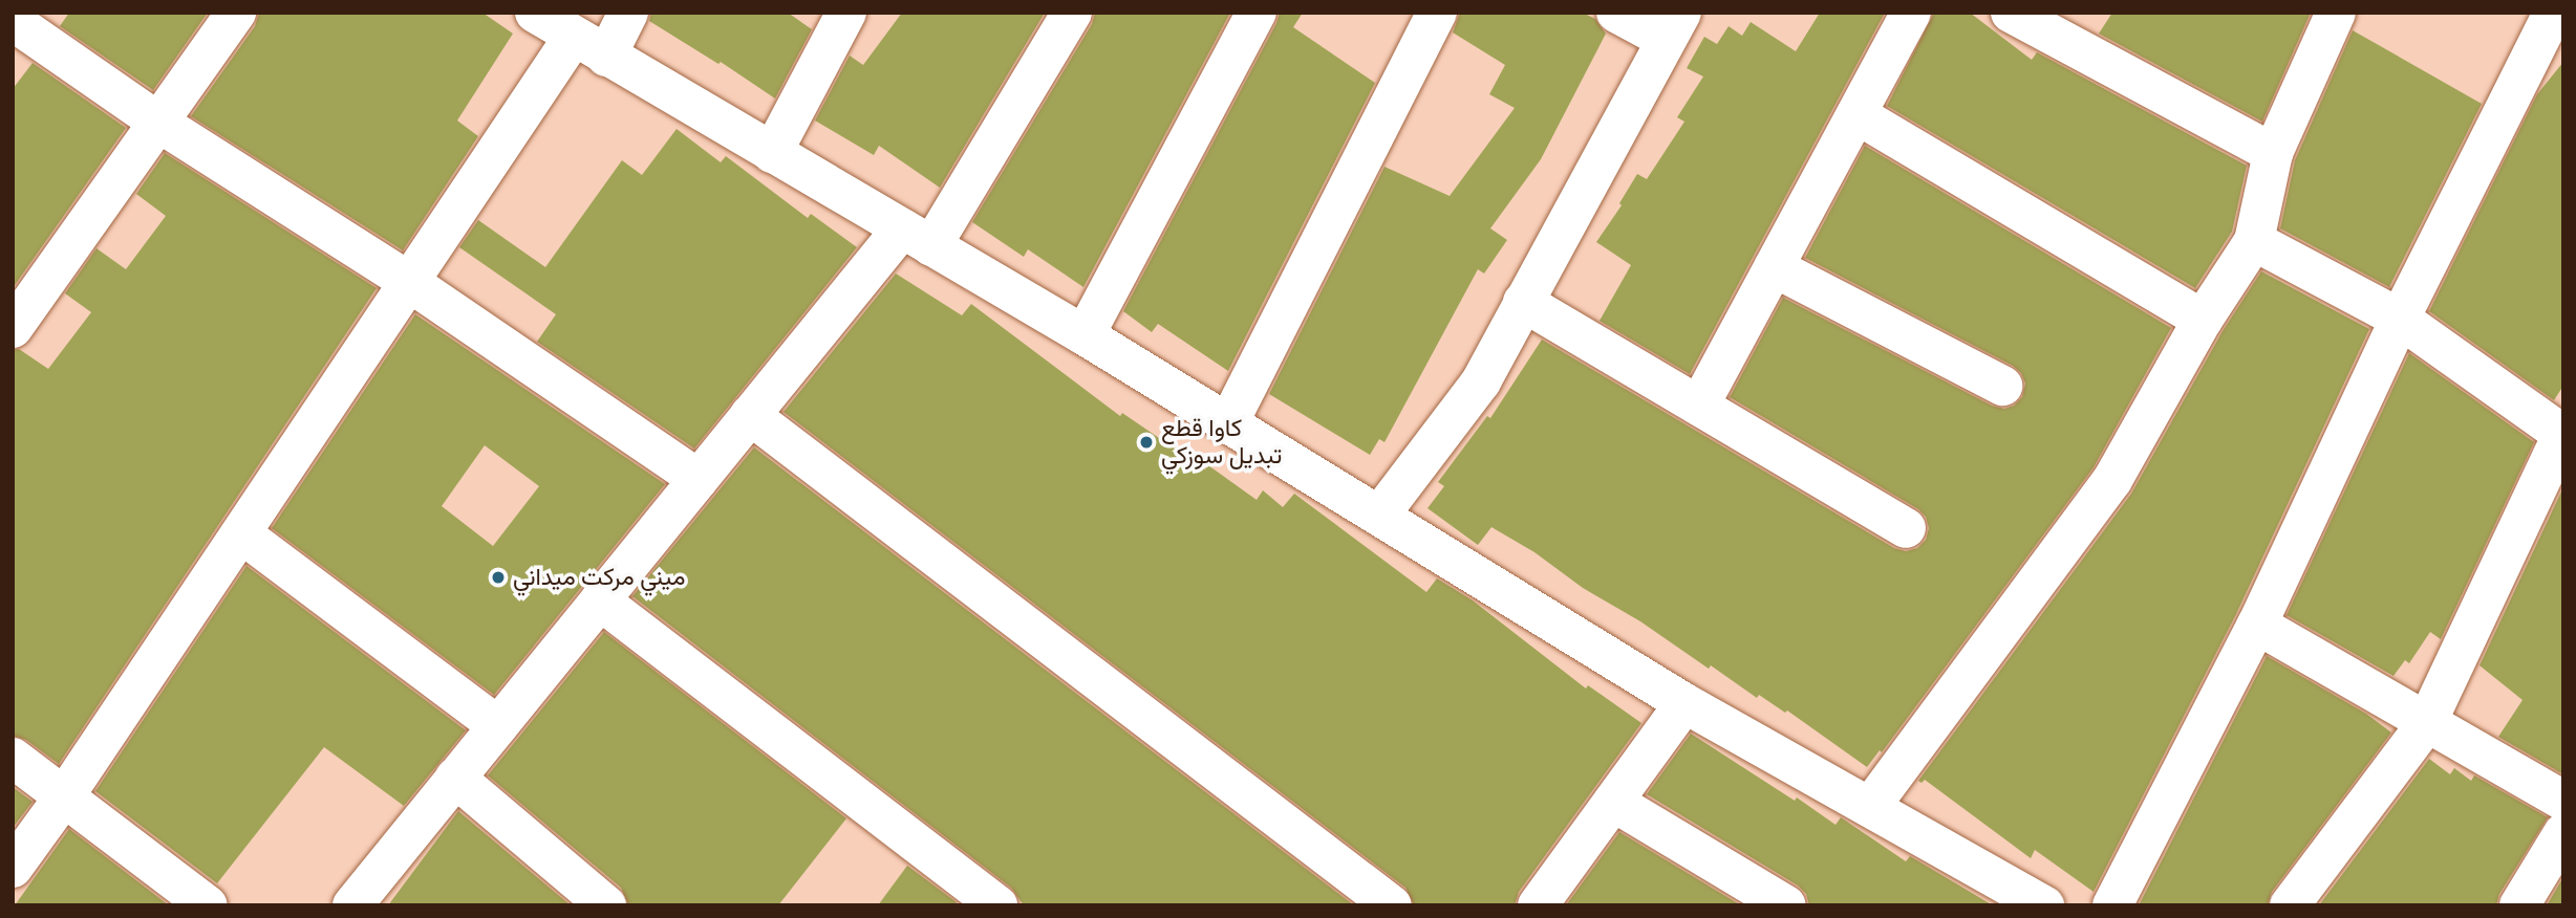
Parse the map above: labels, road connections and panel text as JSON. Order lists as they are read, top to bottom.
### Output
{
  "places": ["كاوا قطع تبديل سوزكي", "ميني مركت ميداني"]
}
